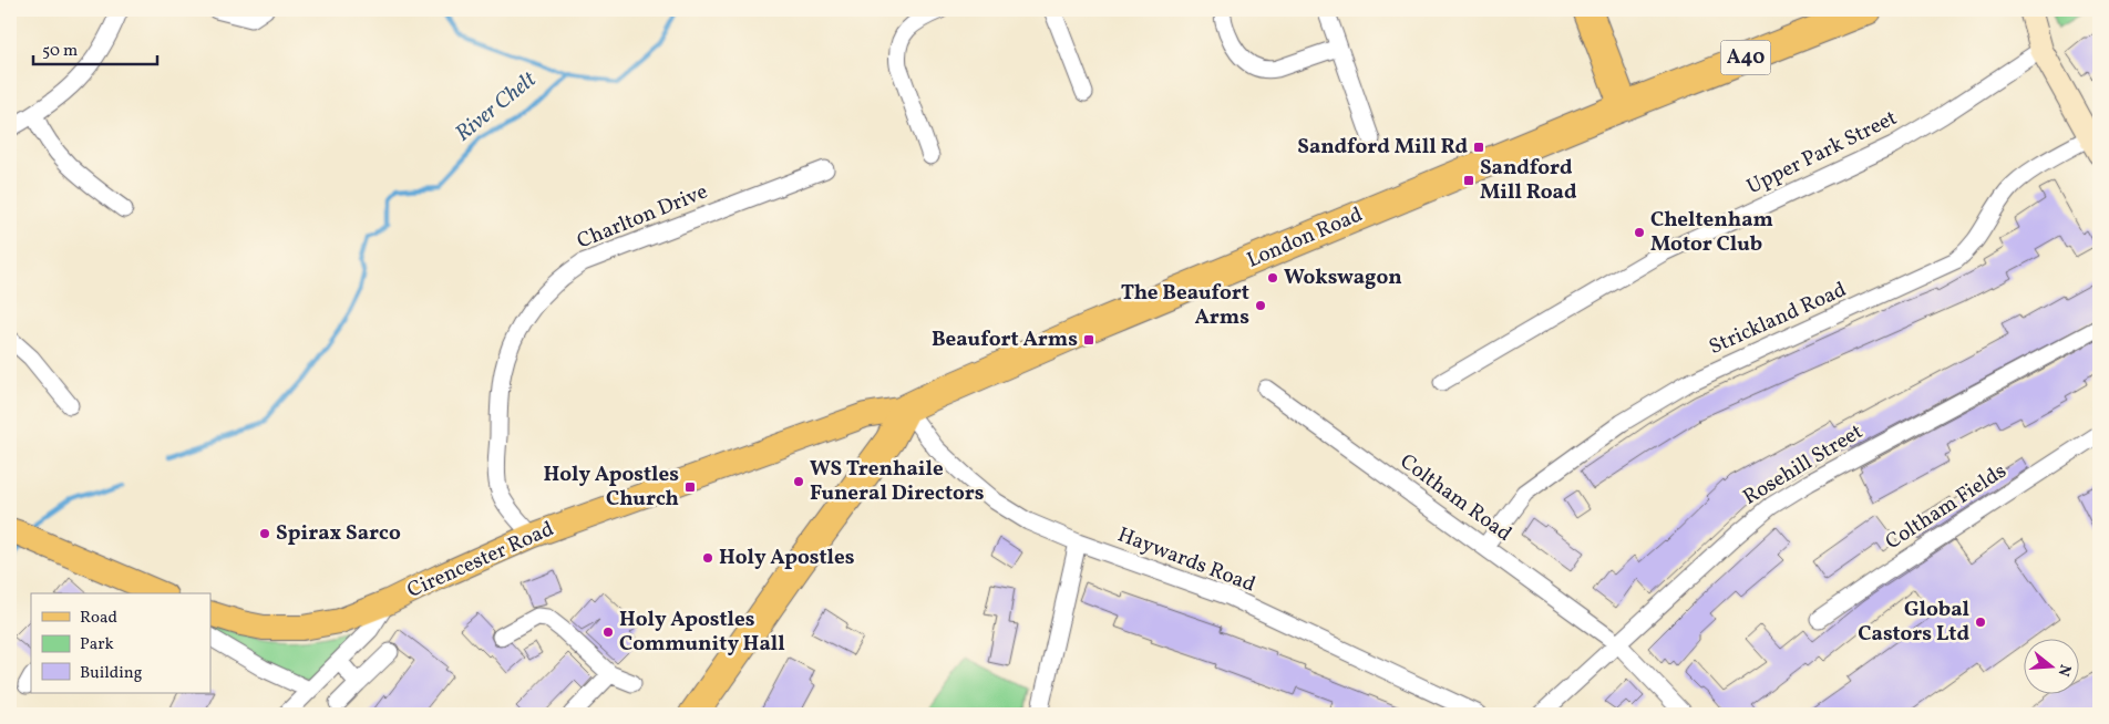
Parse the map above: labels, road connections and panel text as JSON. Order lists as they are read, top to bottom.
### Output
{
  "streets": {
    "highway": ["A40", "London Road"],
    "main road": ["Cirencester Road"],
    "street": [
      "Upper Park Street",
      "Charlton Drive",
      "Strickland Road",
      "Rosehill Street",
      "Coltham Road",
      "Coltham Fields",
      "Haywards Road"
    ]
  },
  "crossings": [
    ["Charlton Drive", "Cirencester Road"],
    ["London Road", "Cirencester Road"],
    ["London Road", "Haywards Road"],
    ["Strickland Road", "Coltham Road"],
    ["Rosehill Street", "Coltham Road"],
    ["Cirencester Road", "Haywards Road"]
  ],
  "water": ["River Chelt"],
  "places": {
    "transit": [
      "Sandford Mill Rd",
      "Sandford Mill Road",
      "Beaufort Arms",
      "Holy Apostles Church"
    ],
    "other": [
      "Cheltenham Motor Club",
      "Wokswagon",
      "The Beaufort Arms",
      "WS Trenhaile Funeral Directors",
      "Spirax Sarco",
      "Holy Apostles",
      "Global Castors Ltd",
      "Holy Apostles Community Hall"
    ]
  },
  "legend": ["Road", "Park", "Building"],
  "scale_bar": "50 m",
  "north": "right"
}
